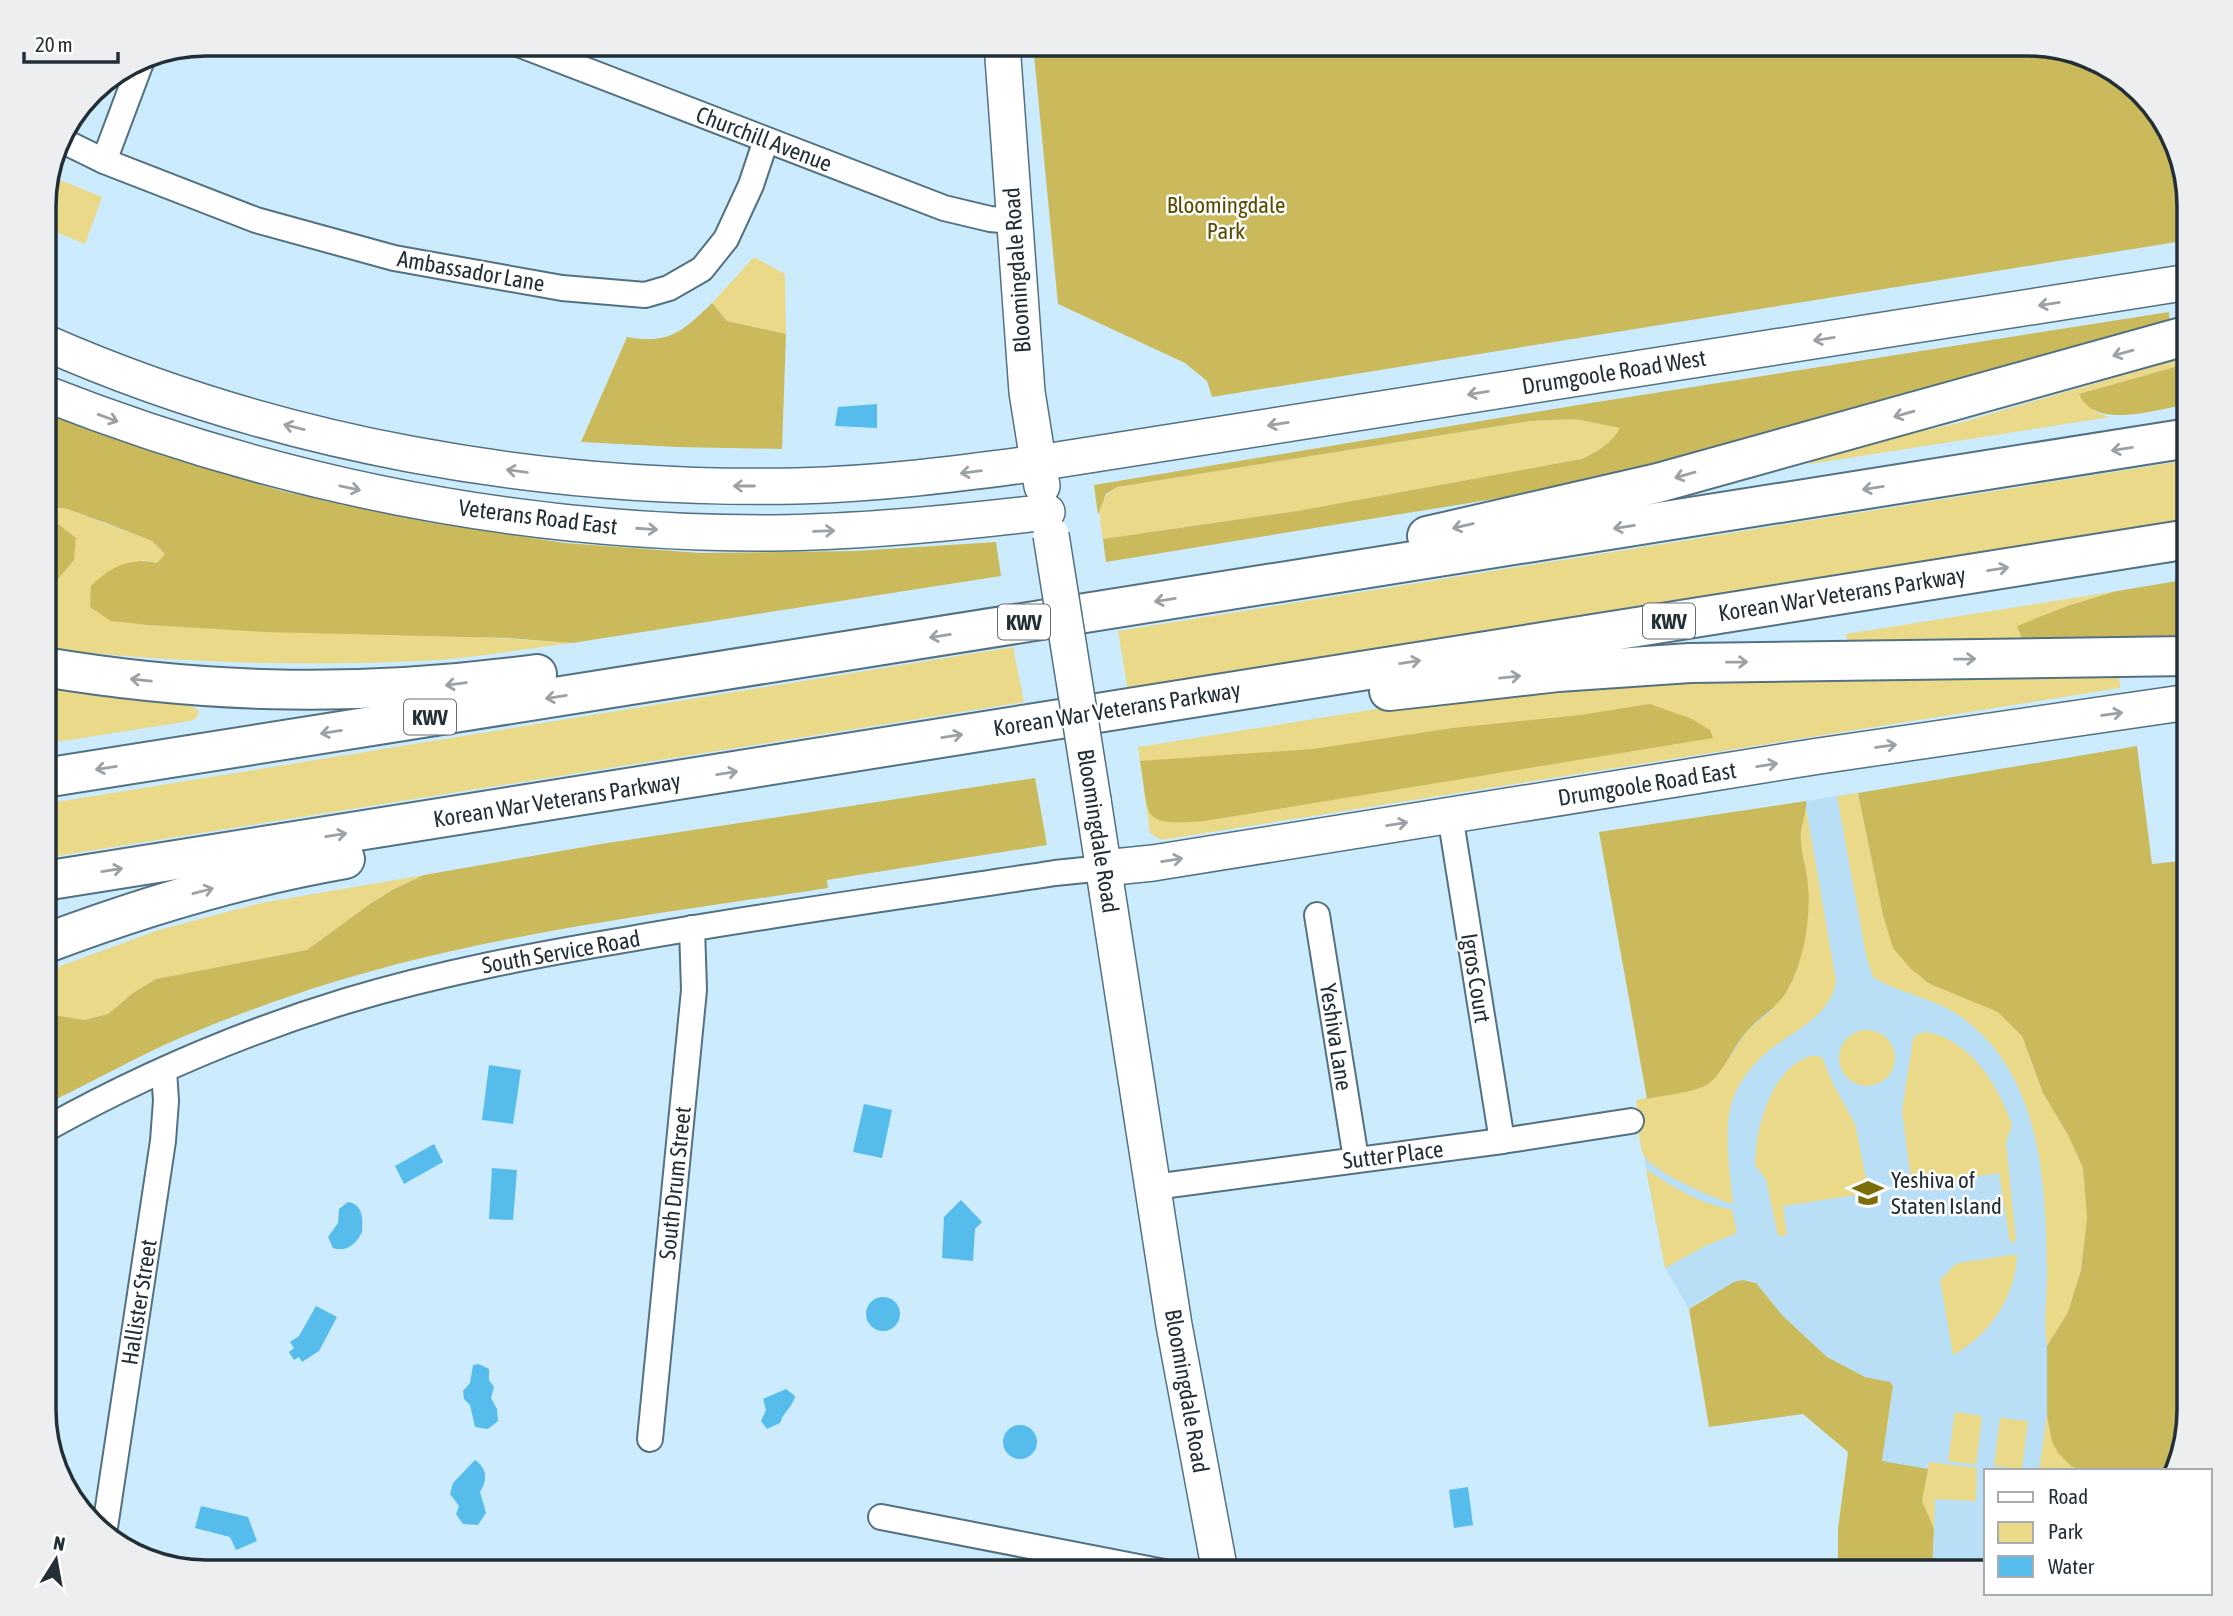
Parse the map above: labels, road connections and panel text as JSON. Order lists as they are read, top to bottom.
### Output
{
  "streets": {
    "highway": ["Korean War Veterans Parkway", "KWV"],
    "street": [
      "Churchill Avenue",
      "Bloomingdale Road",
      "Ambassador Lane",
      "Drumgoole Road West",
      "Veterans Road East",
      "Drumgoole Road East",
      "South Service Road",
      "Igros Court",
      "Yeshiva Lane",
      "Sutter Place",
      "South Drum Street",
      "Hallister Street"
    ]
  },
  "crossings": [
    ["Churchill Avenue", "Bloomingdale Road"],
    ["Churchill Avenue", "Ambassador Lane"],
    ["Bloomingdale Road", "Drumgoole Road West"],
    ["Bloomingdale Road", "Veterans Road East"],
    ["Bloomingdale Road", "Drumgoole Road East"],
    ["Bloomingdale Road", "South Service Road"],
    ["Bloomingdale Road", "Sutter Place"],
    ["Drumgoole Road West", "Veterans Road East"],
    ["Drumgoole Road East", "South Service Road"],
    ["Drumgoole Road East", "Igros Court"],
    ["South Service Road", "South Drum Street"],
    ["South Service Road", "Hallister Street"],
    ["Igros Court", "Sutter Place"],
    ["Yeshiva Lane", "Sutter Place"]
  ],
  "one_way": ["Drumgoole Road West", "Drumgoole Road East"],
  "parks": ["Bloomingdale Park"],
  "places": {
    "school or university": ["Yeshiva of Staten Island"]
  },
  "legend": ["Road", "Park", "Water"],
  "scale_bar": "20 m",
  "north": "top"
}
